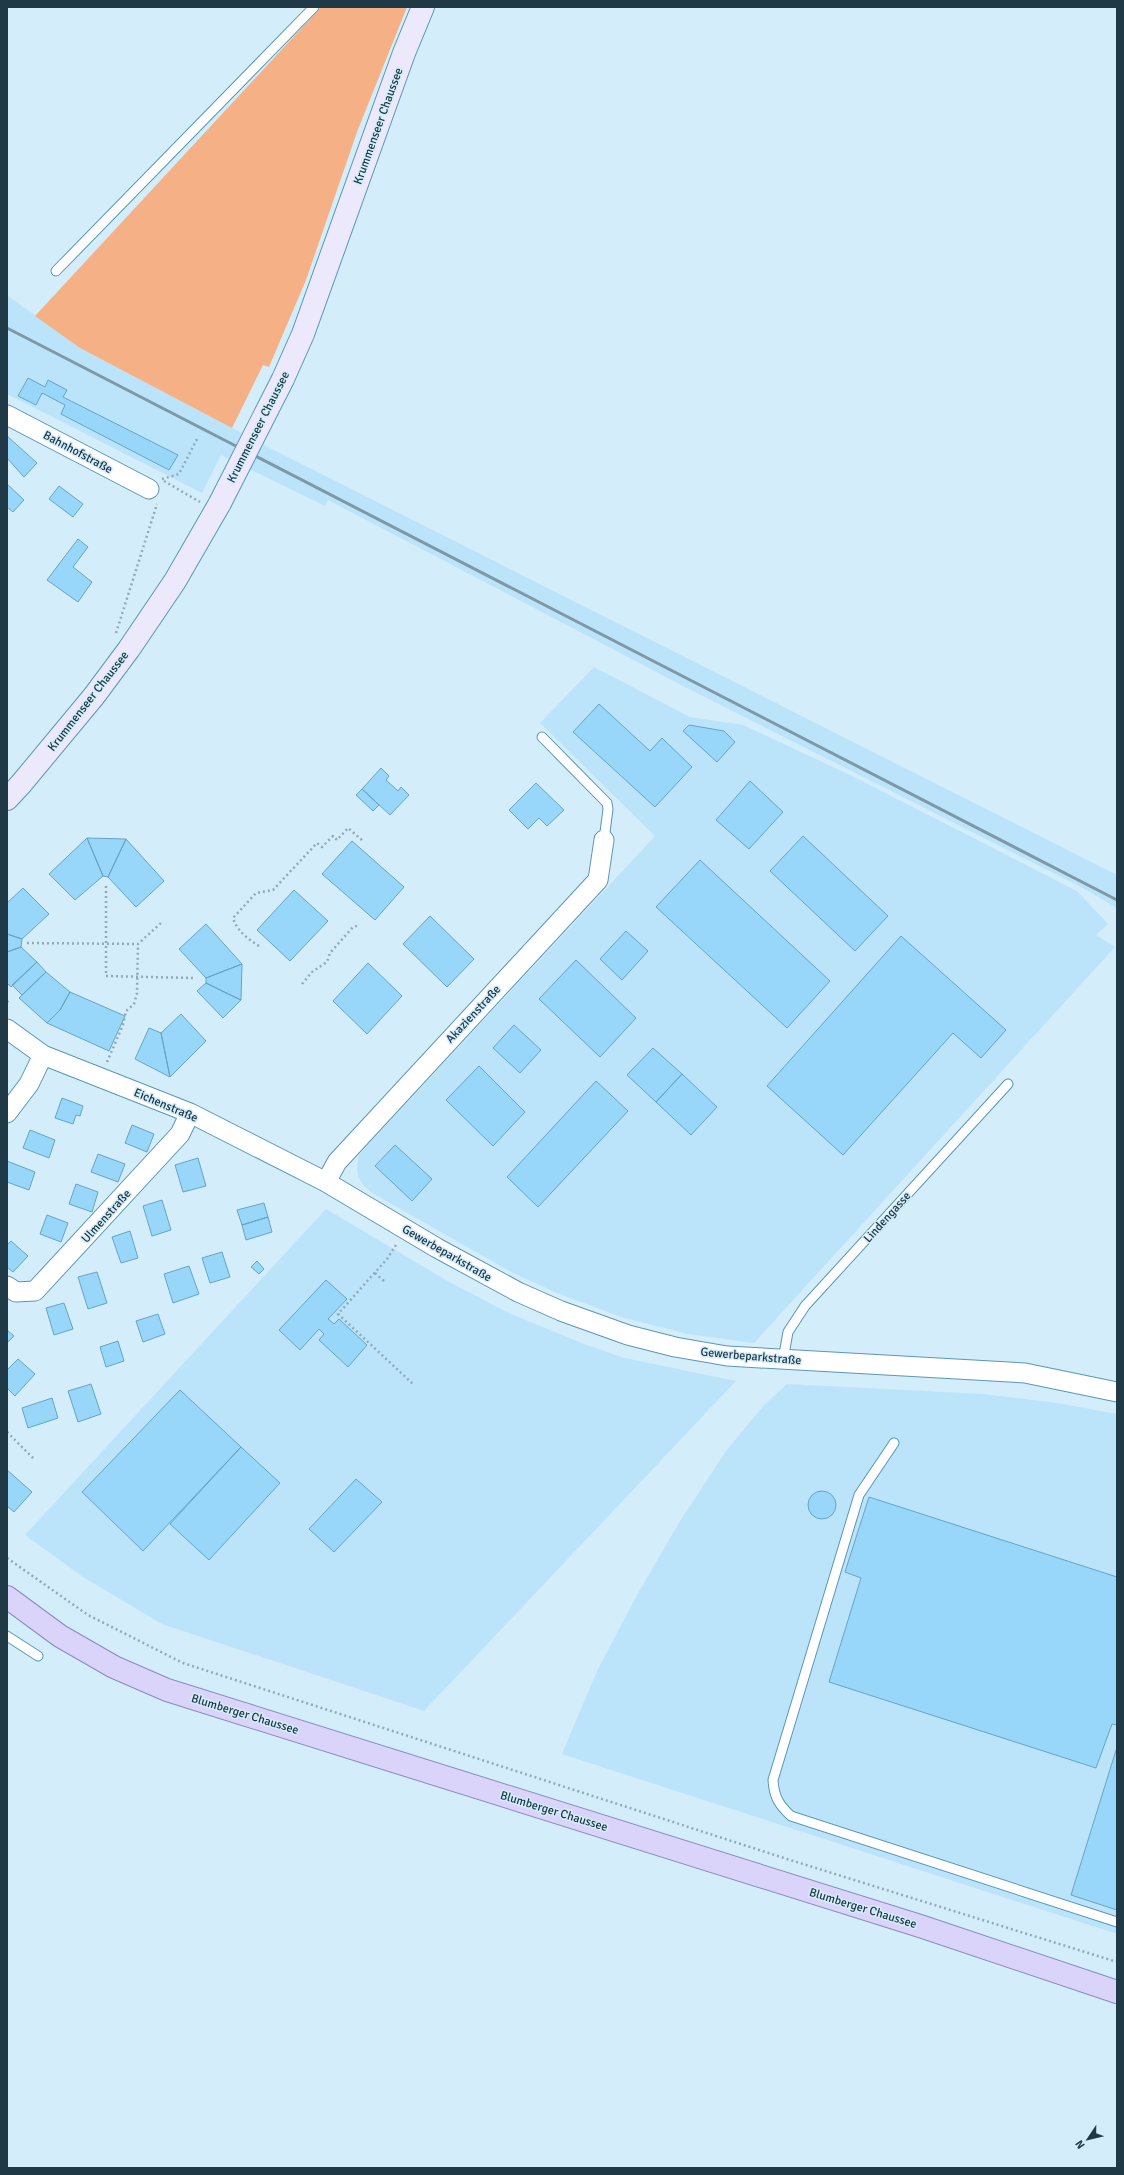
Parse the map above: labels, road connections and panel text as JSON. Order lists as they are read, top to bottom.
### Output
{
  "streets": {
    "main road": ["Krummenseer Chaussee", "Blumberger Chaussee"],
    "street": [
      "Bahnhofstraße",
      "Akazienstraße",
      "Eichenstraße",
      "Ulmenstraße",
      "Gewerbeparkstraße"
    ],
    "lane": ["Lindengasse"]
  },
  "crossings": [
    ["Akazienstraße", "Eichenstraße"],
    ["Akazienstraße", "Gewerbeparkstraße"],
    ["Eichenstraße", "Ulmenstraße"],
    ["Eichenstraße", "Gewerbeparkstraße"],
    ["Lindengasse", "Gewerbeparkstraße"]
  ],
  "north": "bottom left"
}
